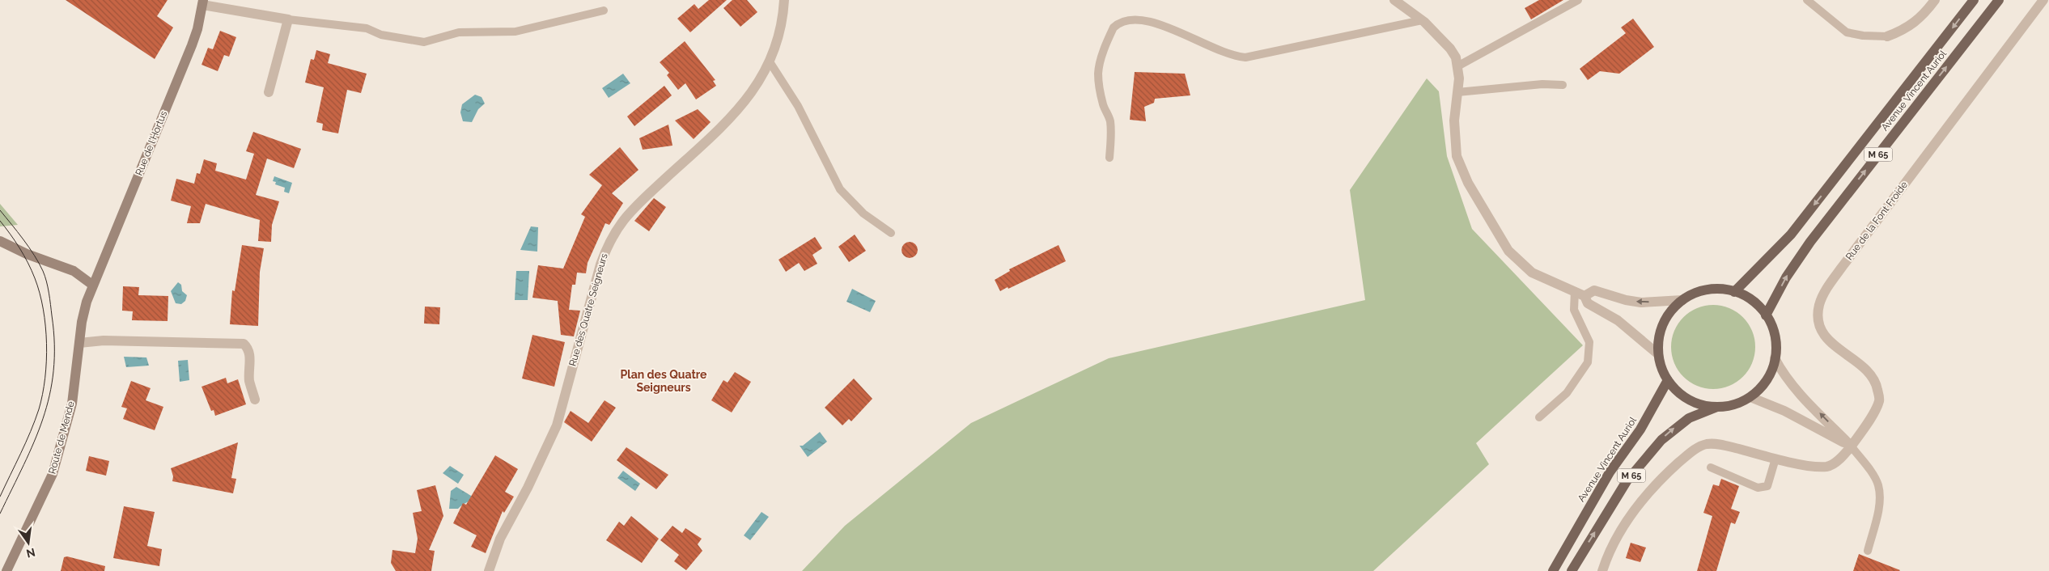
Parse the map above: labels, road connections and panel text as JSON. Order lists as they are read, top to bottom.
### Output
{
  "streets": {
    "main road": [
      "Avenue Vincent Auriol",
      "Rue de l'Hortus",
      "M 65",
      "Route de Mende"
    ],
    "street": ["Rue de la Font Froide", "Rue des Quatre Seigneurs"]
  },
  "crossings": [
    ["Avenue Vincent Auriol", "M 65"],
    ["Rue de l'Hortus", "Route de Mende"]
  ],
  "districts": ["Plan des Quatre Seigneurs"],
  "north": "bottom"
}
